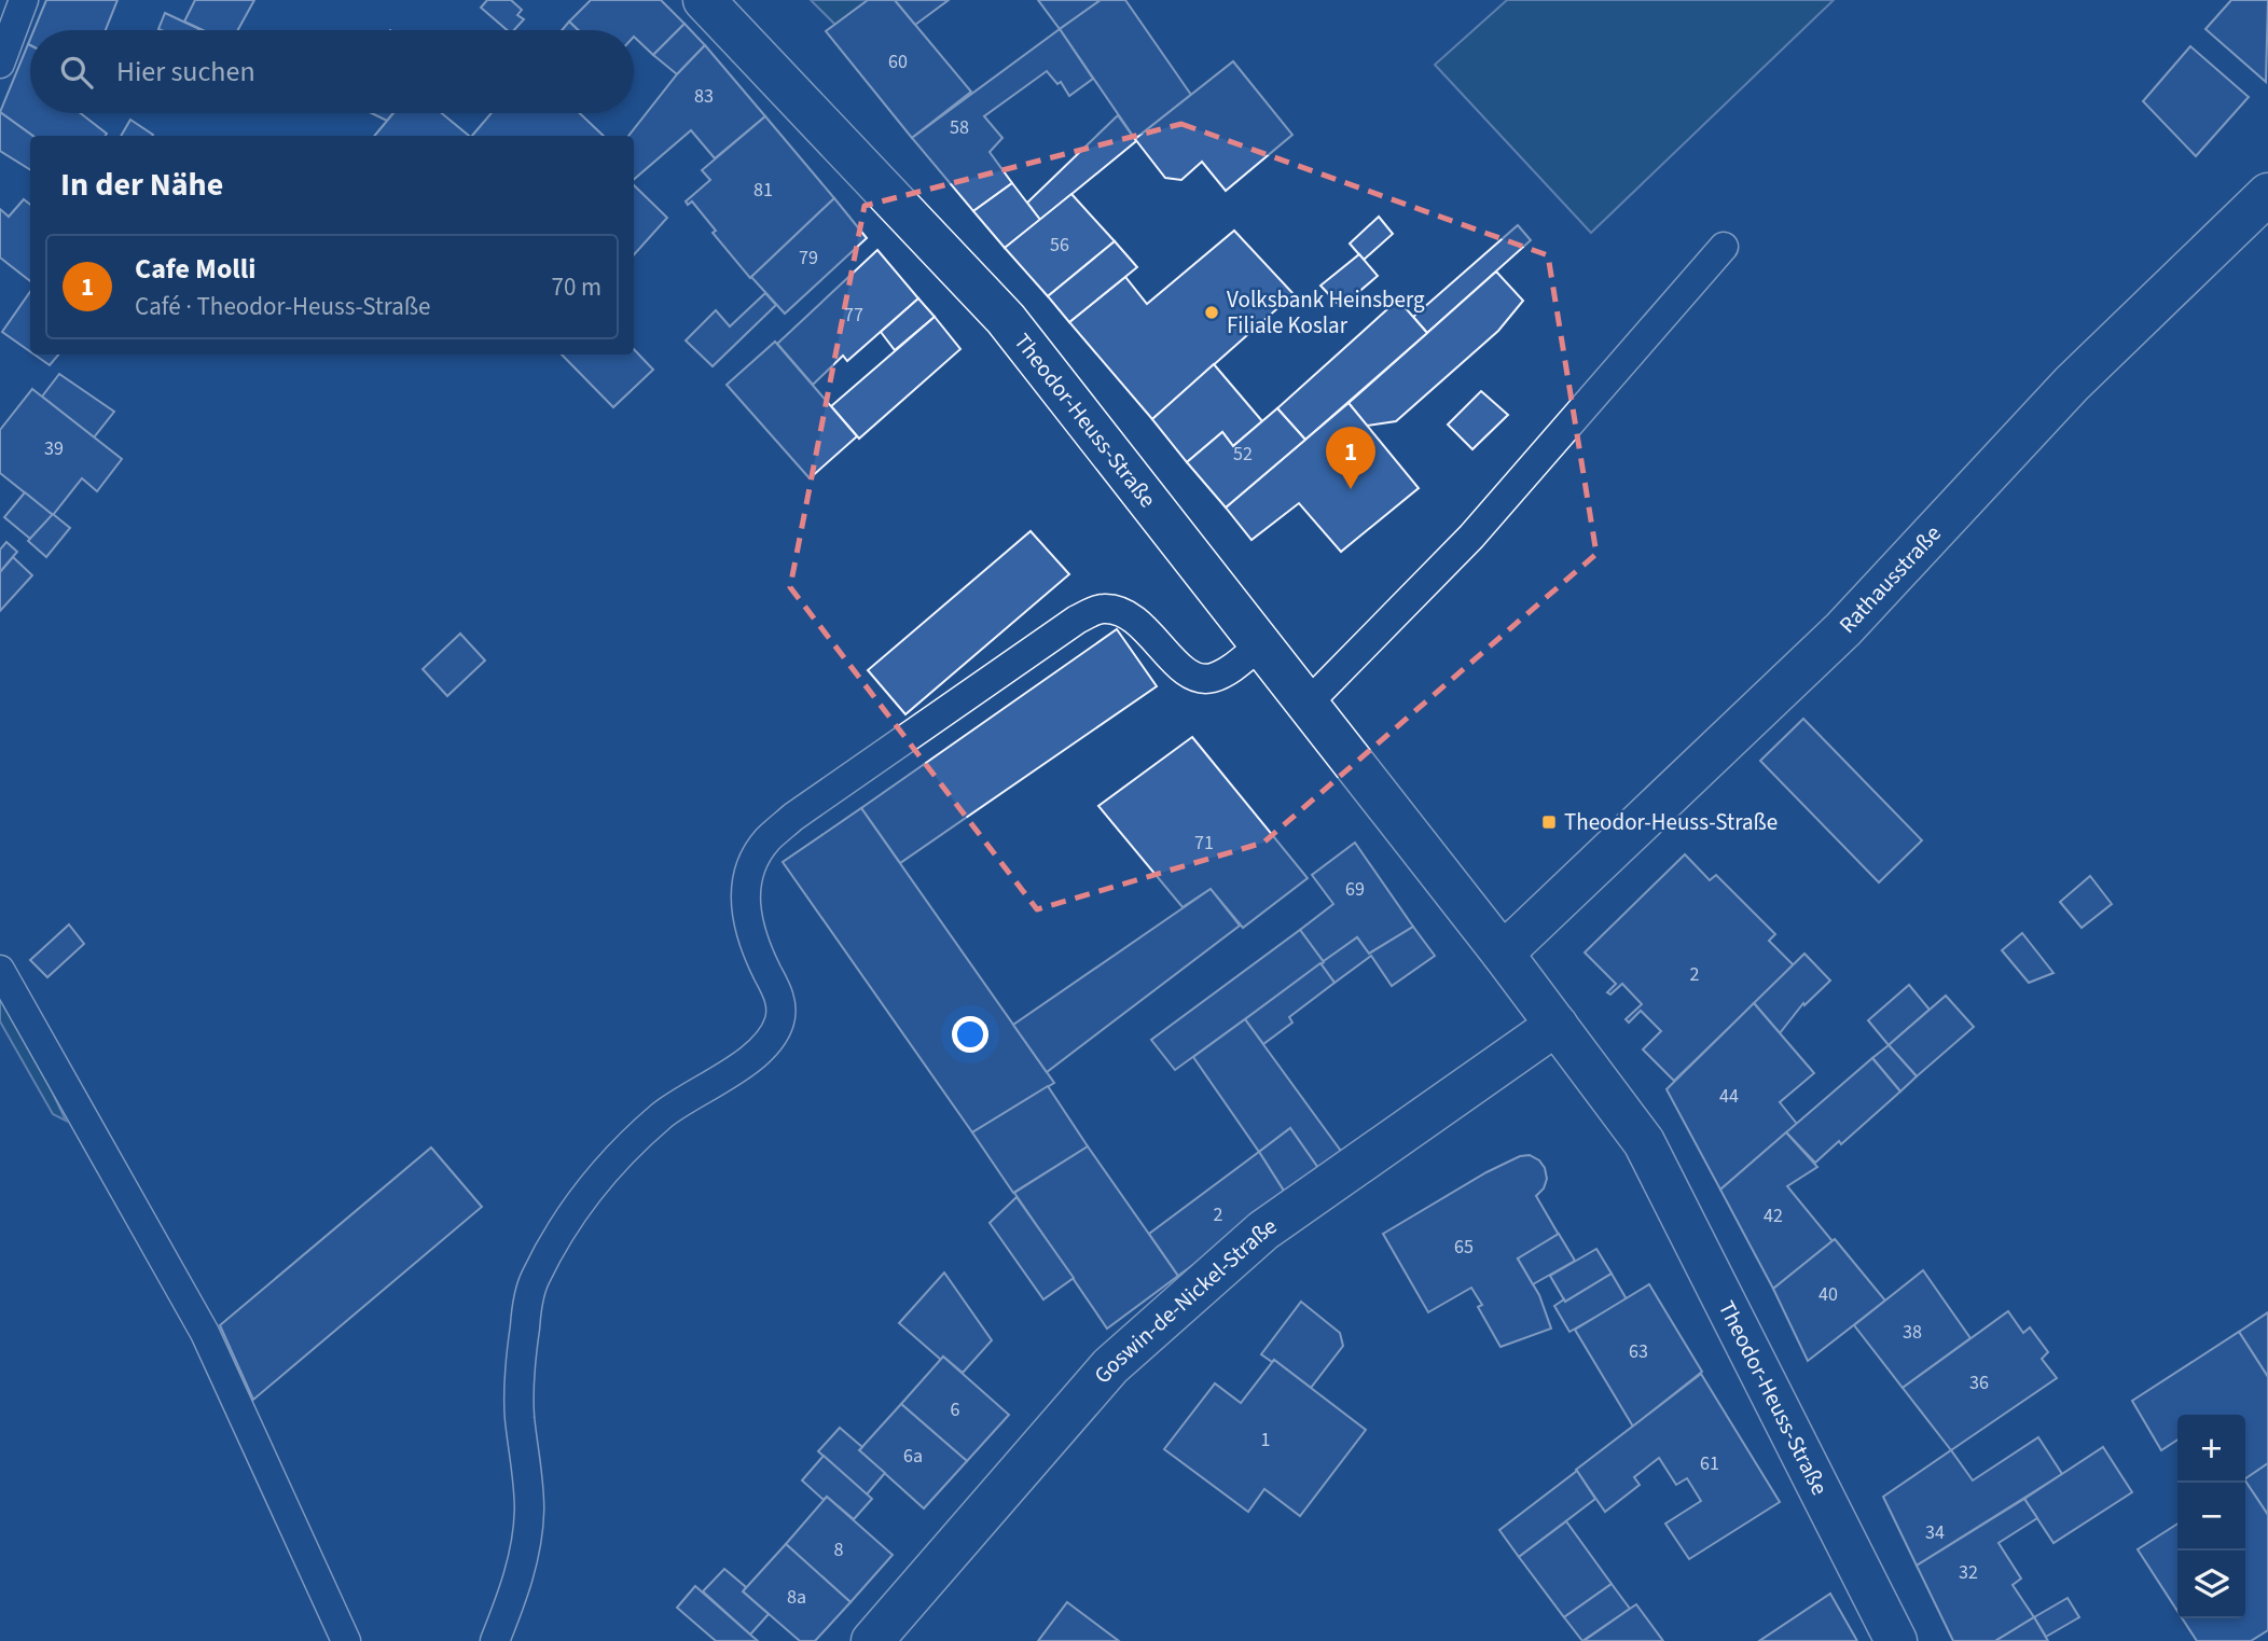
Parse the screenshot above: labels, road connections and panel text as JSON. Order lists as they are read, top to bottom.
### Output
{
  "streets": {
    "street": ["Theodor-Heuss-Straße", "Rathausstraße", "Goswin-de-Nickel-Straße"]
  },
  "crossings": [
    ["Theodor-Heuss-Straße", "Rathausstraße"],
    ["Theodor-Heuss-Straße", "Goswin-de-Nickel-Straße"]
  ],
  "places": {
    "other": ["Volksbank Heinsberg Filiale Koslar"],
    "transit": ["Theodor-Heuss-Straße"]
  },
  "house_numbers": [
    "60",
    "83",
    "58",
    "81",
    "56",
    "79",
    "77",
    "39",
    "52",
    "71",
    "69",
    "2",
    "44",
    "2",
    "42",
    "65",
    "40",
    "38",
    "63",
    "36",
    "6",
    "1",
    "6a",
    "61",
    "34",
    "8",
    "32",
    "8a"
  ],
  "page": {
    "search": "Hier suchen",
    "heading": "In der Nähe",
    "list": [
      {
        "mark": "1",
        "name": "Cafe Molli",
        "note": "Café · Theodor-Heuss-Straße",
        "value": "70 m"
      }
    ],
    "pins": "1",
    "map_buttons": ["+", "−"]
  }
}
